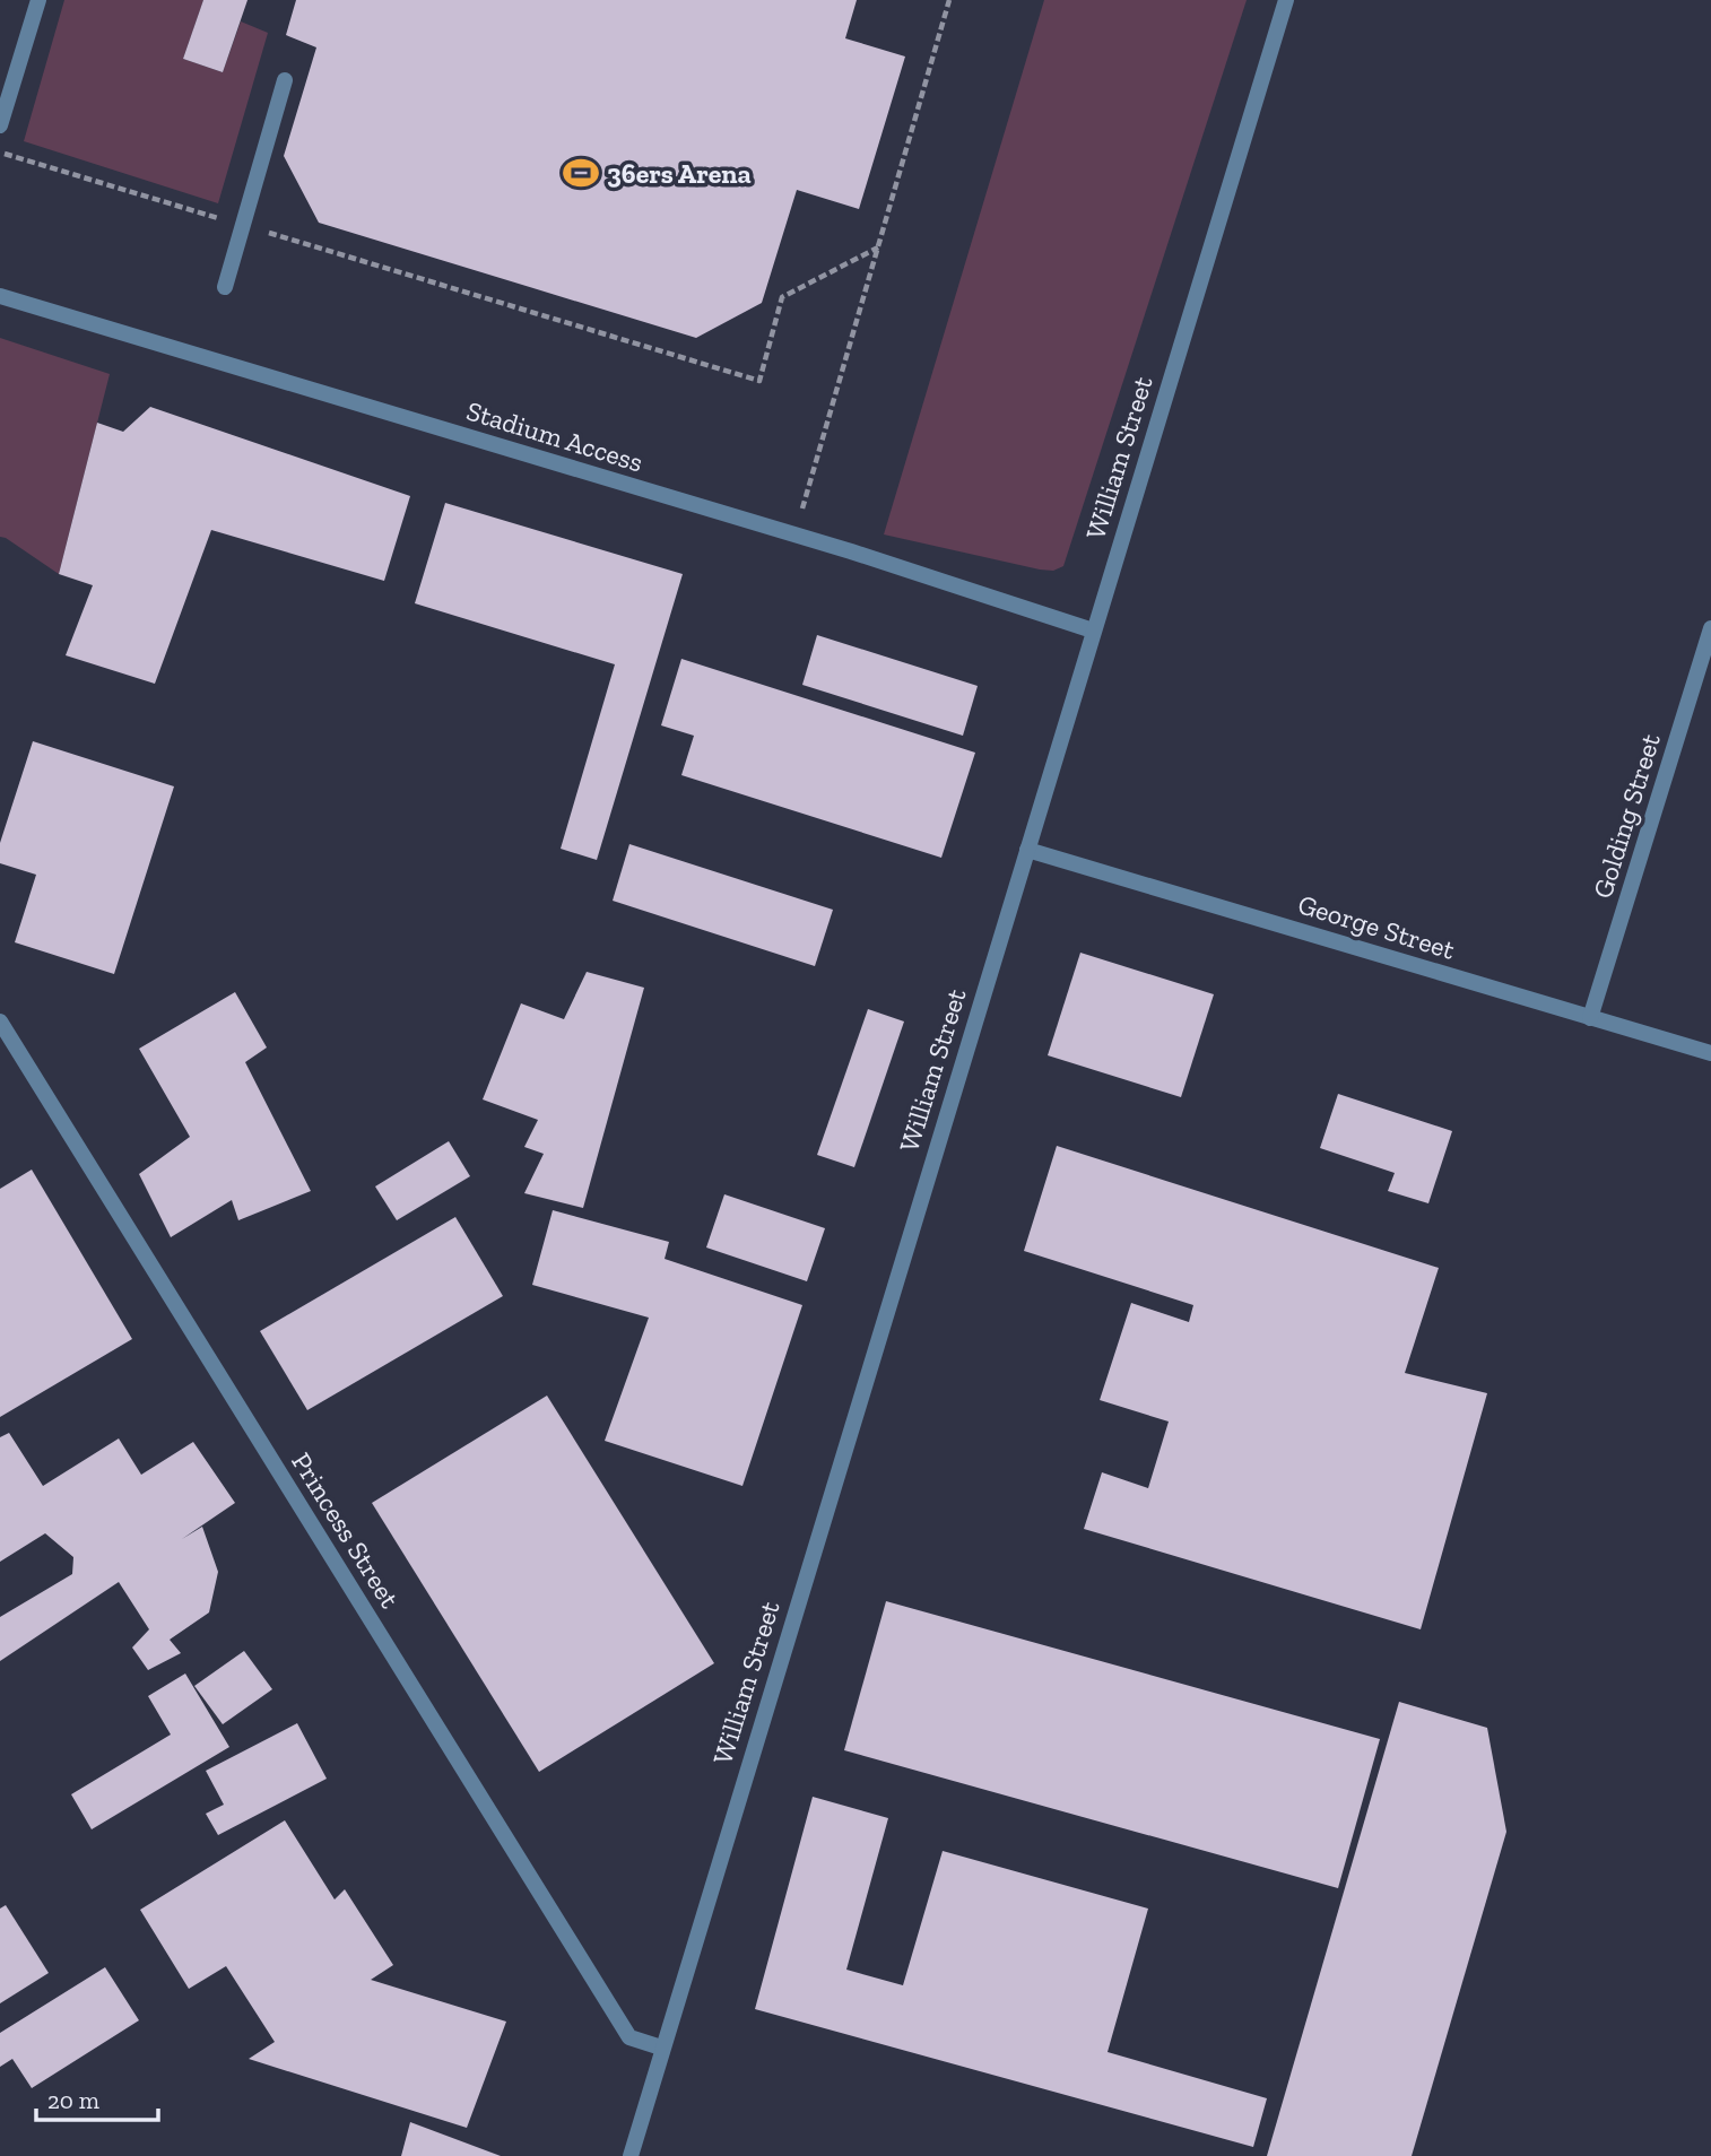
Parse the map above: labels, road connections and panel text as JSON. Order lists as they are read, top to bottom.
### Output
{
  "streets": {
    "street": [
      "Stadium Access",
      "William Street",
      "Golding Street",
      "George Street",
      "Princess Street"
    ]
  },
  "crossings": [
    ["Stadium Access", "William Street"],
    ["William Street", "George Street"],
    ["William Street", "Princess Street"],
    ["Golding Street", "George Street"]
  ],
  "places": {
    "sports": ["36ers Arena"]
  },
  "scale_bar": "20 m"
}
